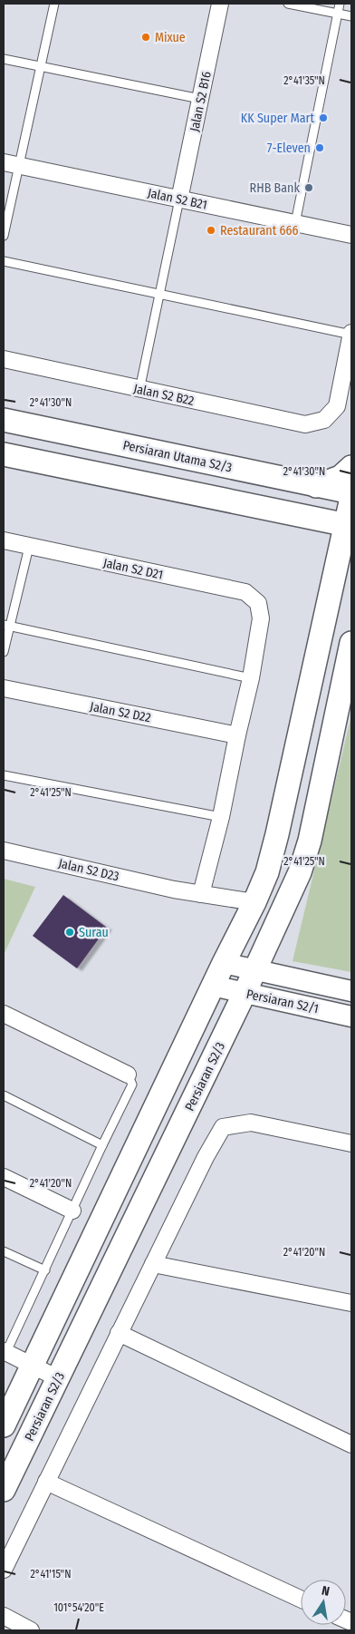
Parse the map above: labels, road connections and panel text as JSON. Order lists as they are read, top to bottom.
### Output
{
  "streets": {
    "main road": ["Persiaran Utama S2/3", "Persiaran S2/3"],
    "street": [
      "Jalan S2 B16",
      "Jalan S2 B21",
      "Jalan S2 B22",
      "Jalan S2 D21",
      "Jalan S2 D22",
      "Jalan S2 D23",
      "Persiaran S2/1"
    ]
  },
  "crossings": [
    ["Jalan S2 B16", "Jalan S2 B21"],
    ["Persiaran S2/1", "Persiaran S2/3"]
  ],
  "places": [
    "Mixue",
    "KK Super Mart",
    "7-Eleven",
    "RHB Bank",
    "Restaurant 666",
    "Surau"
  ],
  "north": "top",
  "coordinates": [
    "2°41'35\"N",
    "2°41'30\"N",
    "2°41'25\"N",
    "2°41'20\"N",
    "2°41'15\"N",
    "101°54'20\"E"
  ]
}
